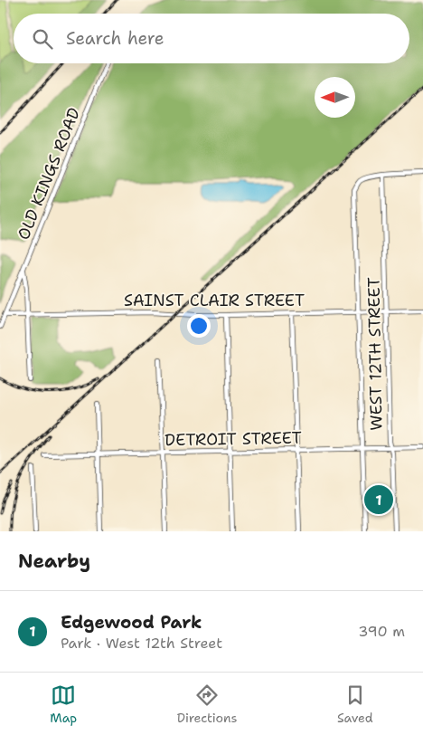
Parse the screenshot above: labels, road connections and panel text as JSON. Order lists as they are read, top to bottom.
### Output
{
  "streets": {
    "street": [
      "OLD KINGS ROAD",
      "SAINST CLAIR STREET",
      "WEST 12TH STREET",
      "DETROIT STREET"
    ]
  },
  "crossings": [
    ["OLD KINGS ROAD", "SAINST CLAIR STREET"],
    ["SAINST CLAIR STREET", "WEST 12TH STREET"],
    ["WEST 12TH STREET", "DETROIT STREET"]
  ],
  "north": "left",
  "page": {
    "search": "Search here",
    "pins": "1",
    "heading": "Nearby",
    "list": [
      {
        "mark": "1",
        "name": "Edgewood Park",
        "note": "Park · West 12th Street",
        "value": "390 m"
      }
    ],
    "nav": ["Map", "Directions", "Saved"]
  }
}
